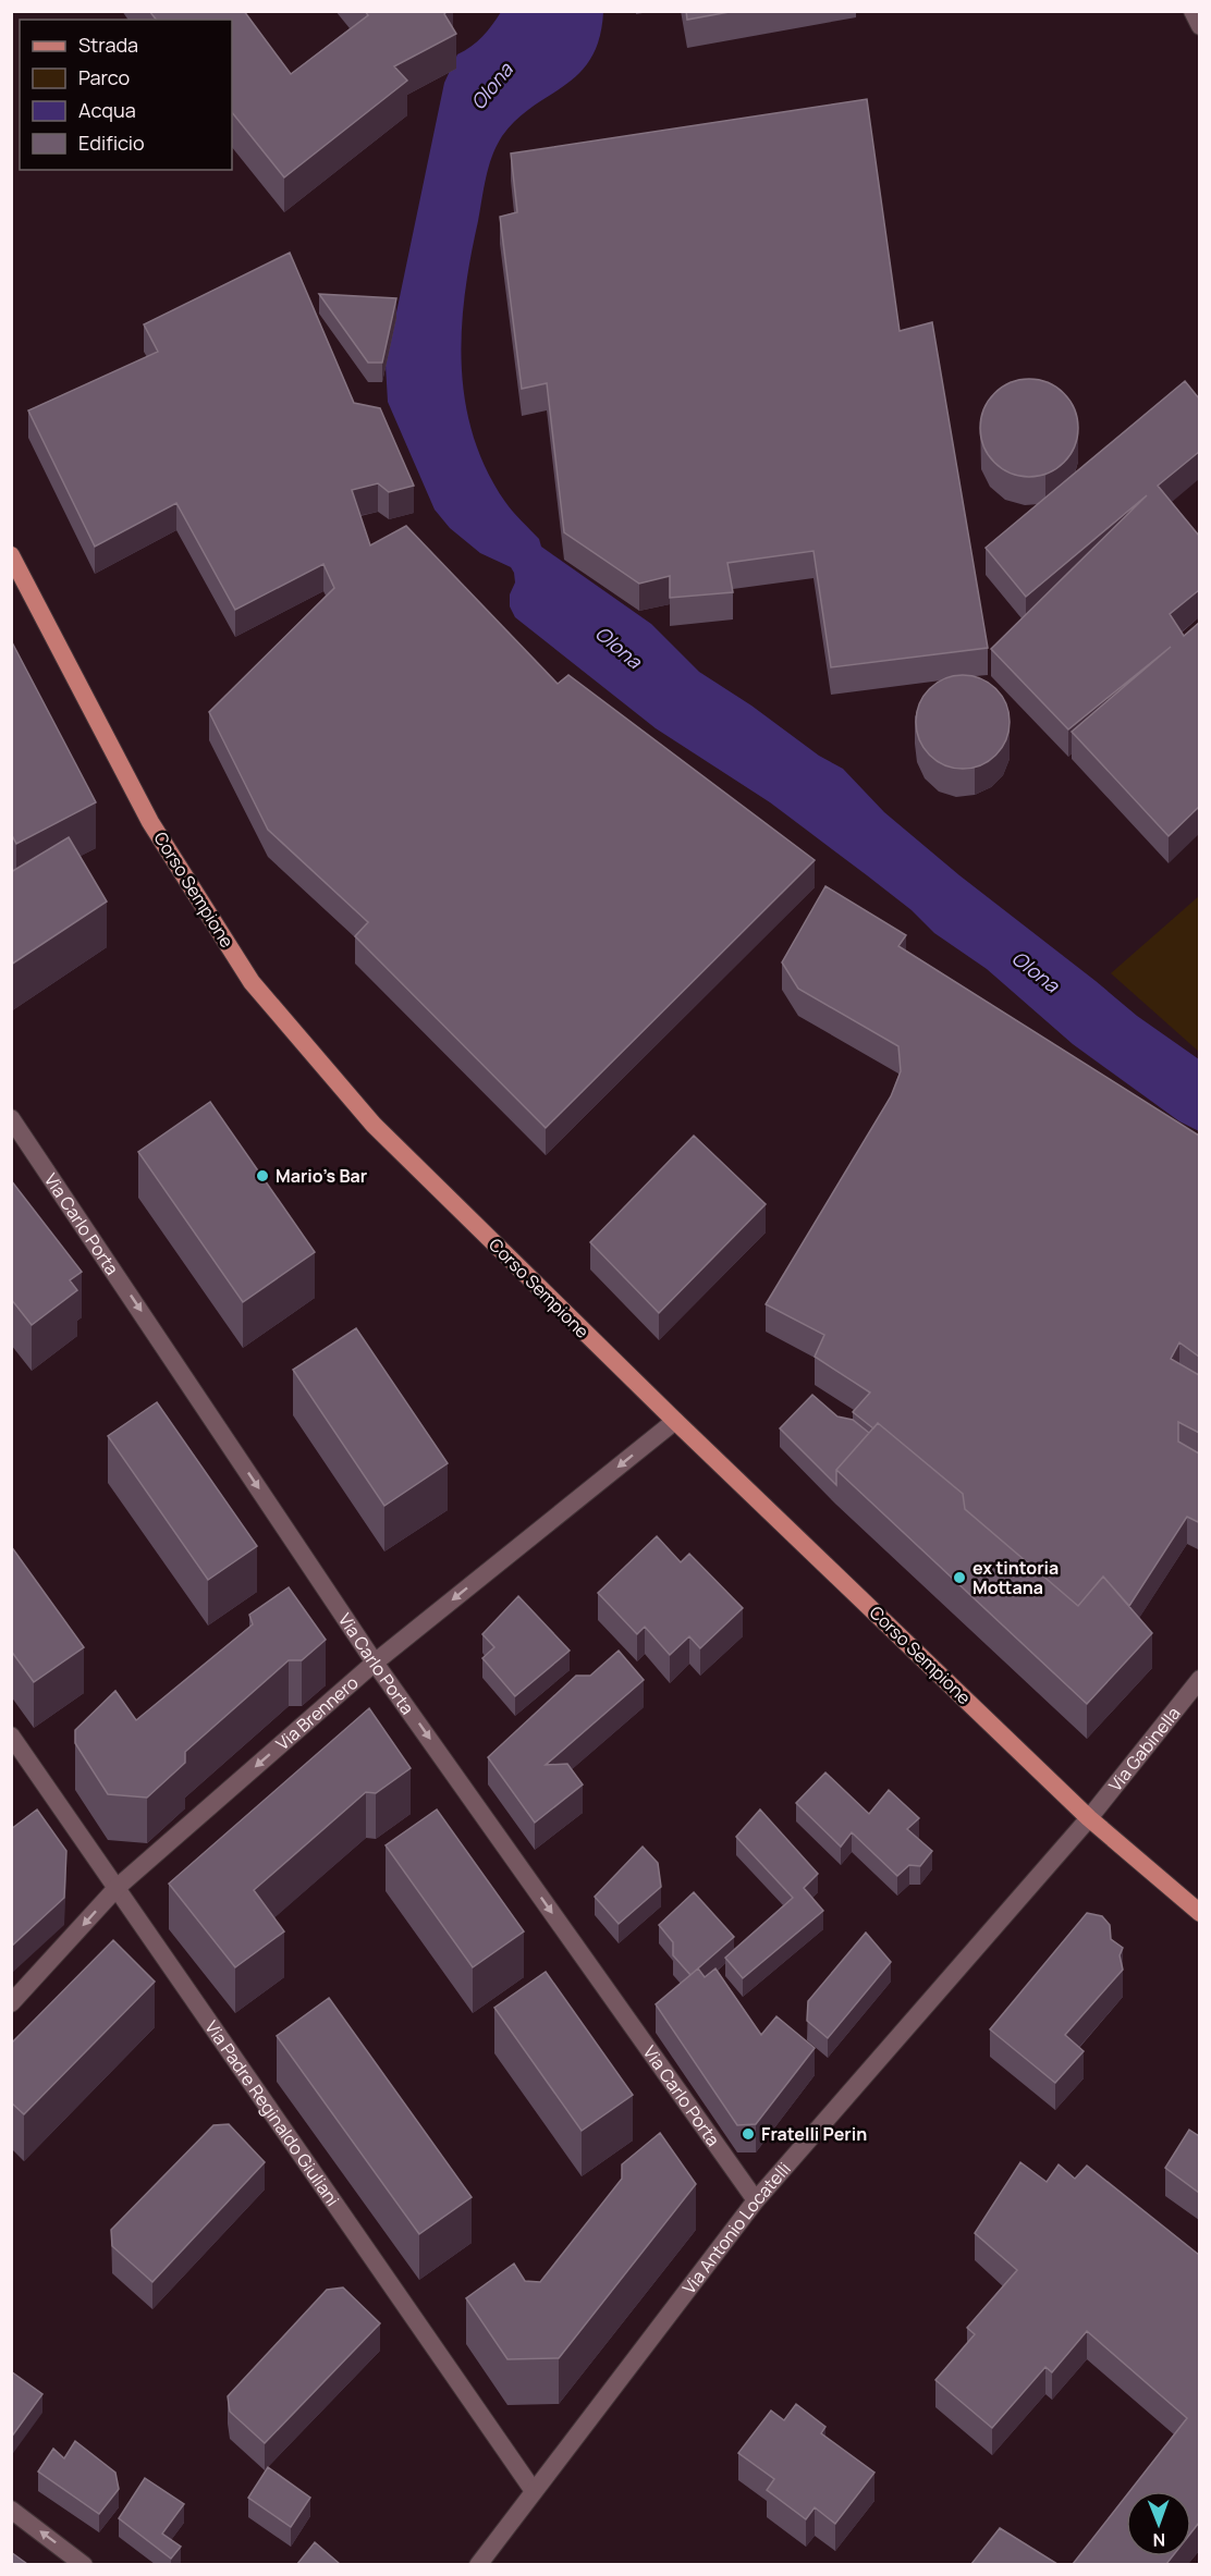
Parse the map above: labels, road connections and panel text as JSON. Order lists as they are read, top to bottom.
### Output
{
  "streets": {
    "main road": ["Corso Sempione"],
    "street": [
      "Via Carlo Porta",
      "Via Brennero",
      "Via Gabinella",
      "Via Padre Reginaldo Giuliani",
      "Via Antonio Locatelli"
    ]
  },
  "crossings": [
    ["Corso Sempione", "Via Brennero"],
    ["Corso Sempione", "Via Gabinella"],
    ["Corso Sempione", "Via Antonio Locatelli"],
    ["Via Carlo Porta", "Via Brennero"],
    ["Via Carlo Porta", "Via Antonio Locatelli"],
    ["Via Brennero", "Via Padre Reginaldo Giuliani"],
    ["Via Gabinella", "Via Antonio Locatelli"],
    ["Via Padre Reginaldo Giuliani", "Via Antonio Locatelli"]
  ],
  "one_way": ["Via Carlo Porta", "Via Brennero"],
  "water": ["Olona"],
  "places": ["Mario's Bar", "ex tintoria Mottana", "Fratelli Perin"],
  "legend": [
    "Strada",
    "Parco",
    "Acqua",
    "Edificio"
  ],
  "north": "bottom"
}
